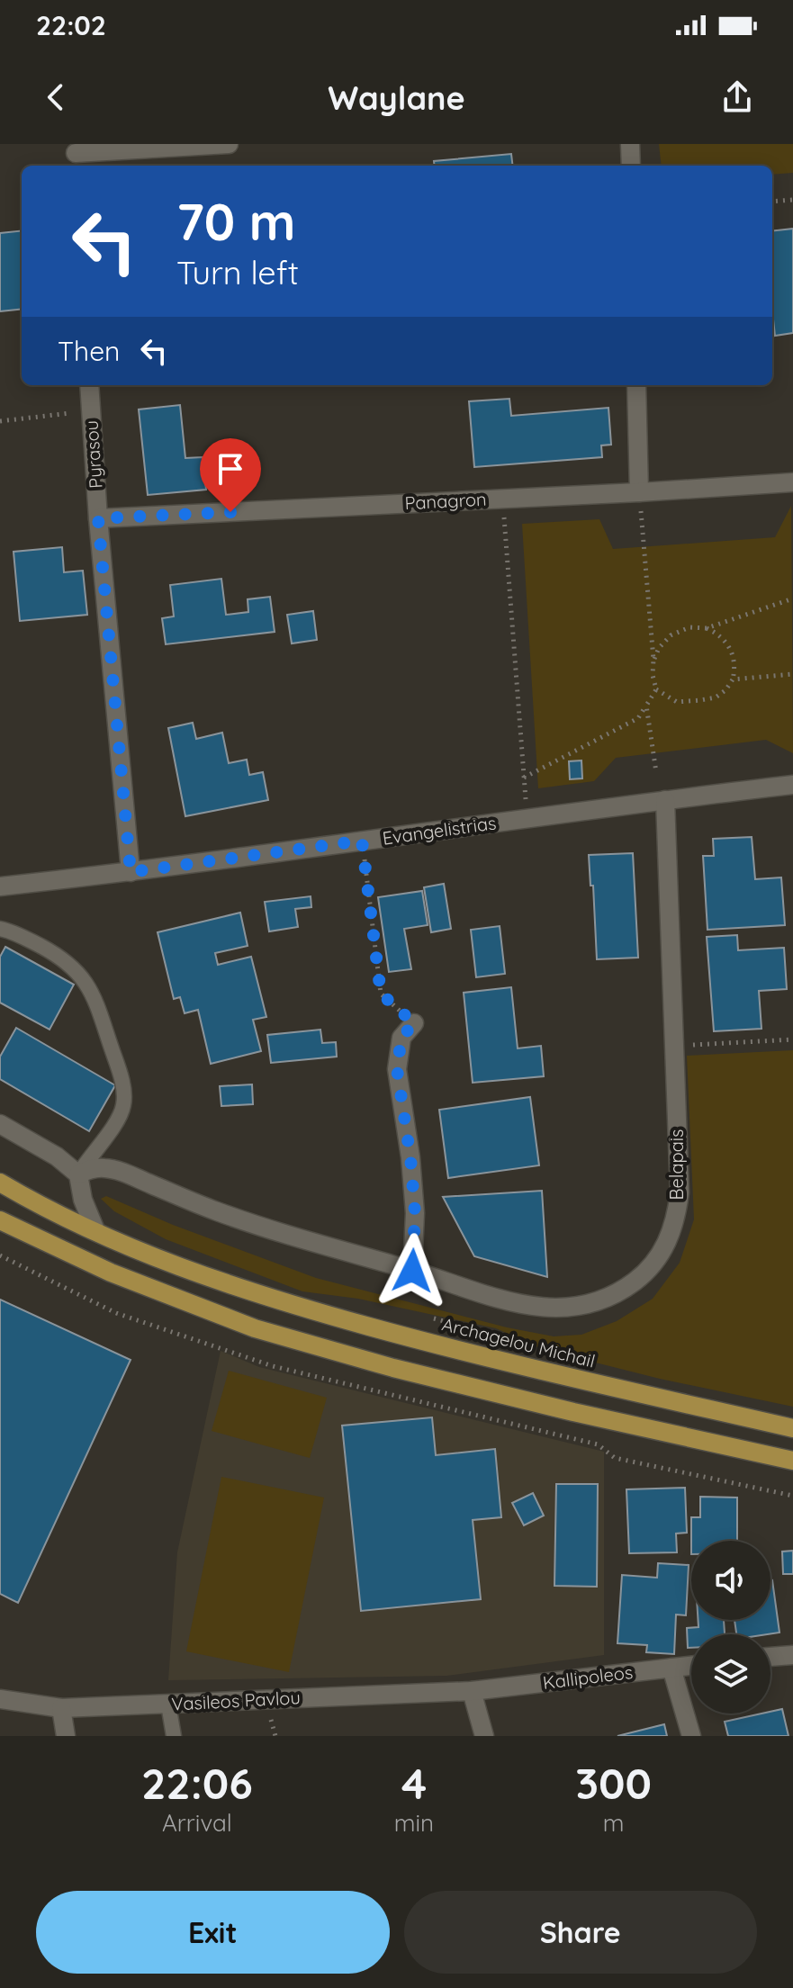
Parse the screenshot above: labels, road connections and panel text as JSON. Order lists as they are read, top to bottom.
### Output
{
  "streets": {
    "main road": ["Archagelou Michail"],
    "street": [
      "Pyrasou",
      "Panagron",
      "Evangelistrias",
      "Belapais",
      "Kallipoleos",
      "Vasileos Pavlou"
    ]
  },
  "crossings": [
    ["Pyrasou", "Panagron"],
    ["Pyrasou", "Evangelistrias"],
    ["Evangelistrias", "Belapais"],
    ["Kallipoleos", "Vasileos Pavlou"]
  ],
  "page": {
    "status": "22:02",
    "header": "Waylane",
    "turn": ["70 m", "Turn left"],
    "then": "Then",
    "eta": [
      "22:06",
      "Arrival",
      "4",
      "min",
      "300",
      "m"
    ],
    "buttons": ["Exit", "Share"]
  }
}
